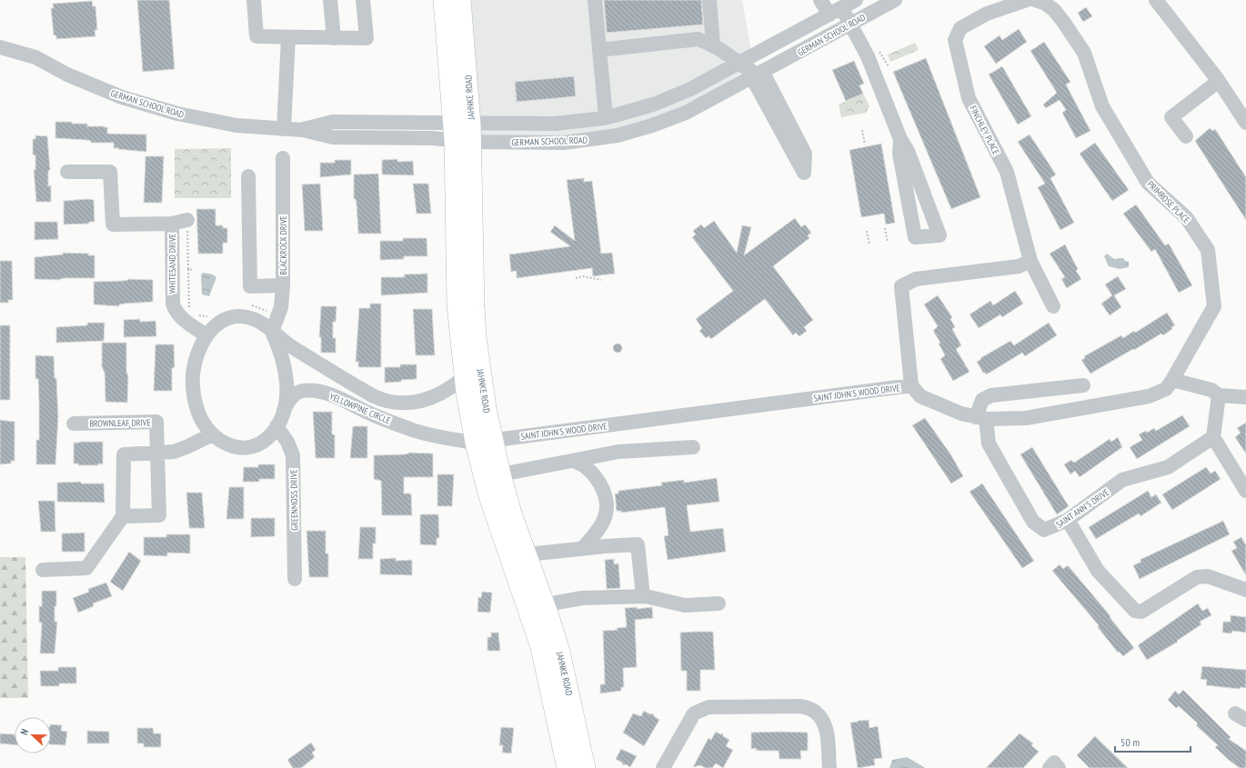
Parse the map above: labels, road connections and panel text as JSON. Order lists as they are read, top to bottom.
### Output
{
  "streets": {
    "main road": ["JAHNKE ROAD"],
    "street": [
      "GERMAN SCHOOL ROAD",
      "FINCHLEY PLACE",
      "PRIMROSE PLACE",
      "BLACKROCK DRIVE",
      "WHITESAND DRIVE",
      "SAINT JOHN'S WOOD DRIVE",
      "YELLOWPINE CIRCLE",
      "BROWNLEAF DRIVE",
      "GREENMOSS DRIVE",
      "SAINT ANN'S DRIVE"
    ]
  },
  "crossings": [
    ["GERMAN SCHOOL ROAD", "JAHNKE ROAD"],
    ["JAHNKE ROAD", "SAINT JOHN'S WOOD DRIVE"],
    ["JAHNKE ROAD", "YELLOWPINE CIRCLE"],
    ["PRIMROSE PLACE", "SAINT JOHN'S WOOD DRIVE"],
    ["BLACKROCK DRIVE", "WHITESAND DRIVE"],
    ["BLACKROCK DRIVE", "YELLOWPINE CIRCLE"],
    ["BLACKROCK DRIVE", "GREENMOSS DRIVE"],
    ["WHITESAND DRIVE", "YELLOWPINE CIRCLE"],
    ["WHITESAND DRIVE", "GREENMOSS DRIVE"],
    ["SAINT JOHN'S WOOD DRIVE", "YELLOWPINE CIRCLE"],
    ["SAINT JOHN'S WOOD DRIVE", "SAINT ANN'S DRIVE"],
    ["YELLOWPINE CIRCLE", "GREENMOSS DRIVE"]
  ],
  "scale_bar": "50 m",
  "north": "left"
}
